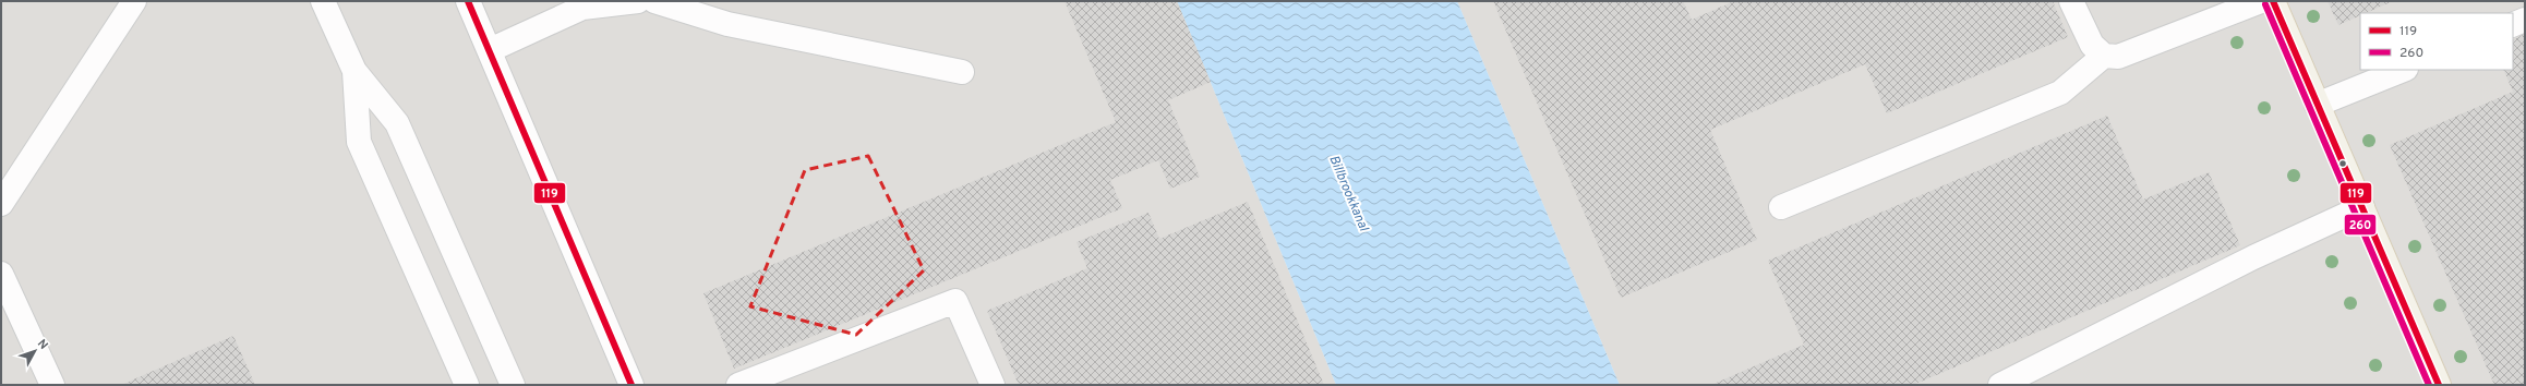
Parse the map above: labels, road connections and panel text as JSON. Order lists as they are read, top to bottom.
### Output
{
  "water": ["Billbrookkanal"],
  "lines": ["transit line 119", "transit line 260"],
  "legend": ["119", "260"],
  "north": "top right"
}
